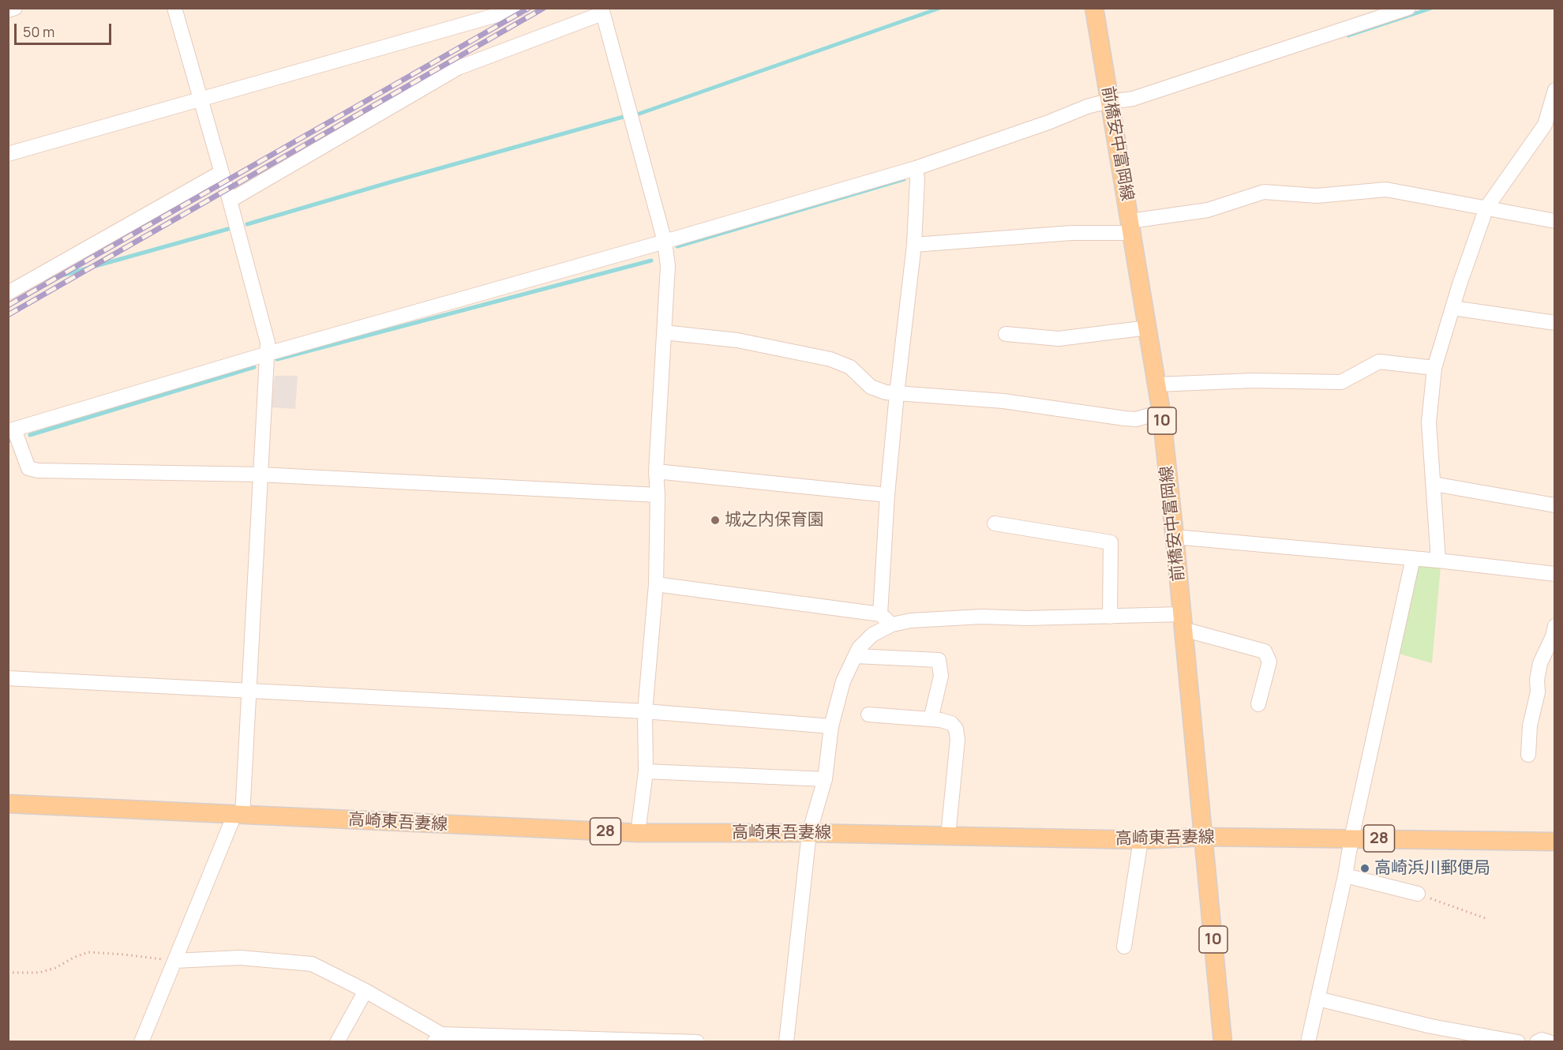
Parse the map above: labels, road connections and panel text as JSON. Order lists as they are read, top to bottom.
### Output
{
  "streets": {
    "main road": [
      "前橋安中富岡線",
      "10",
      "高崎東吾妻線",
      "28"
    ]
  },
  "crossings": [
    ["前橋安中富岡線", "高崎東吾妻線"]
  ],
  "places": ["城之内保育園", "高崎浜川郵便局"],
  "scale_bar": "50 m"
}
